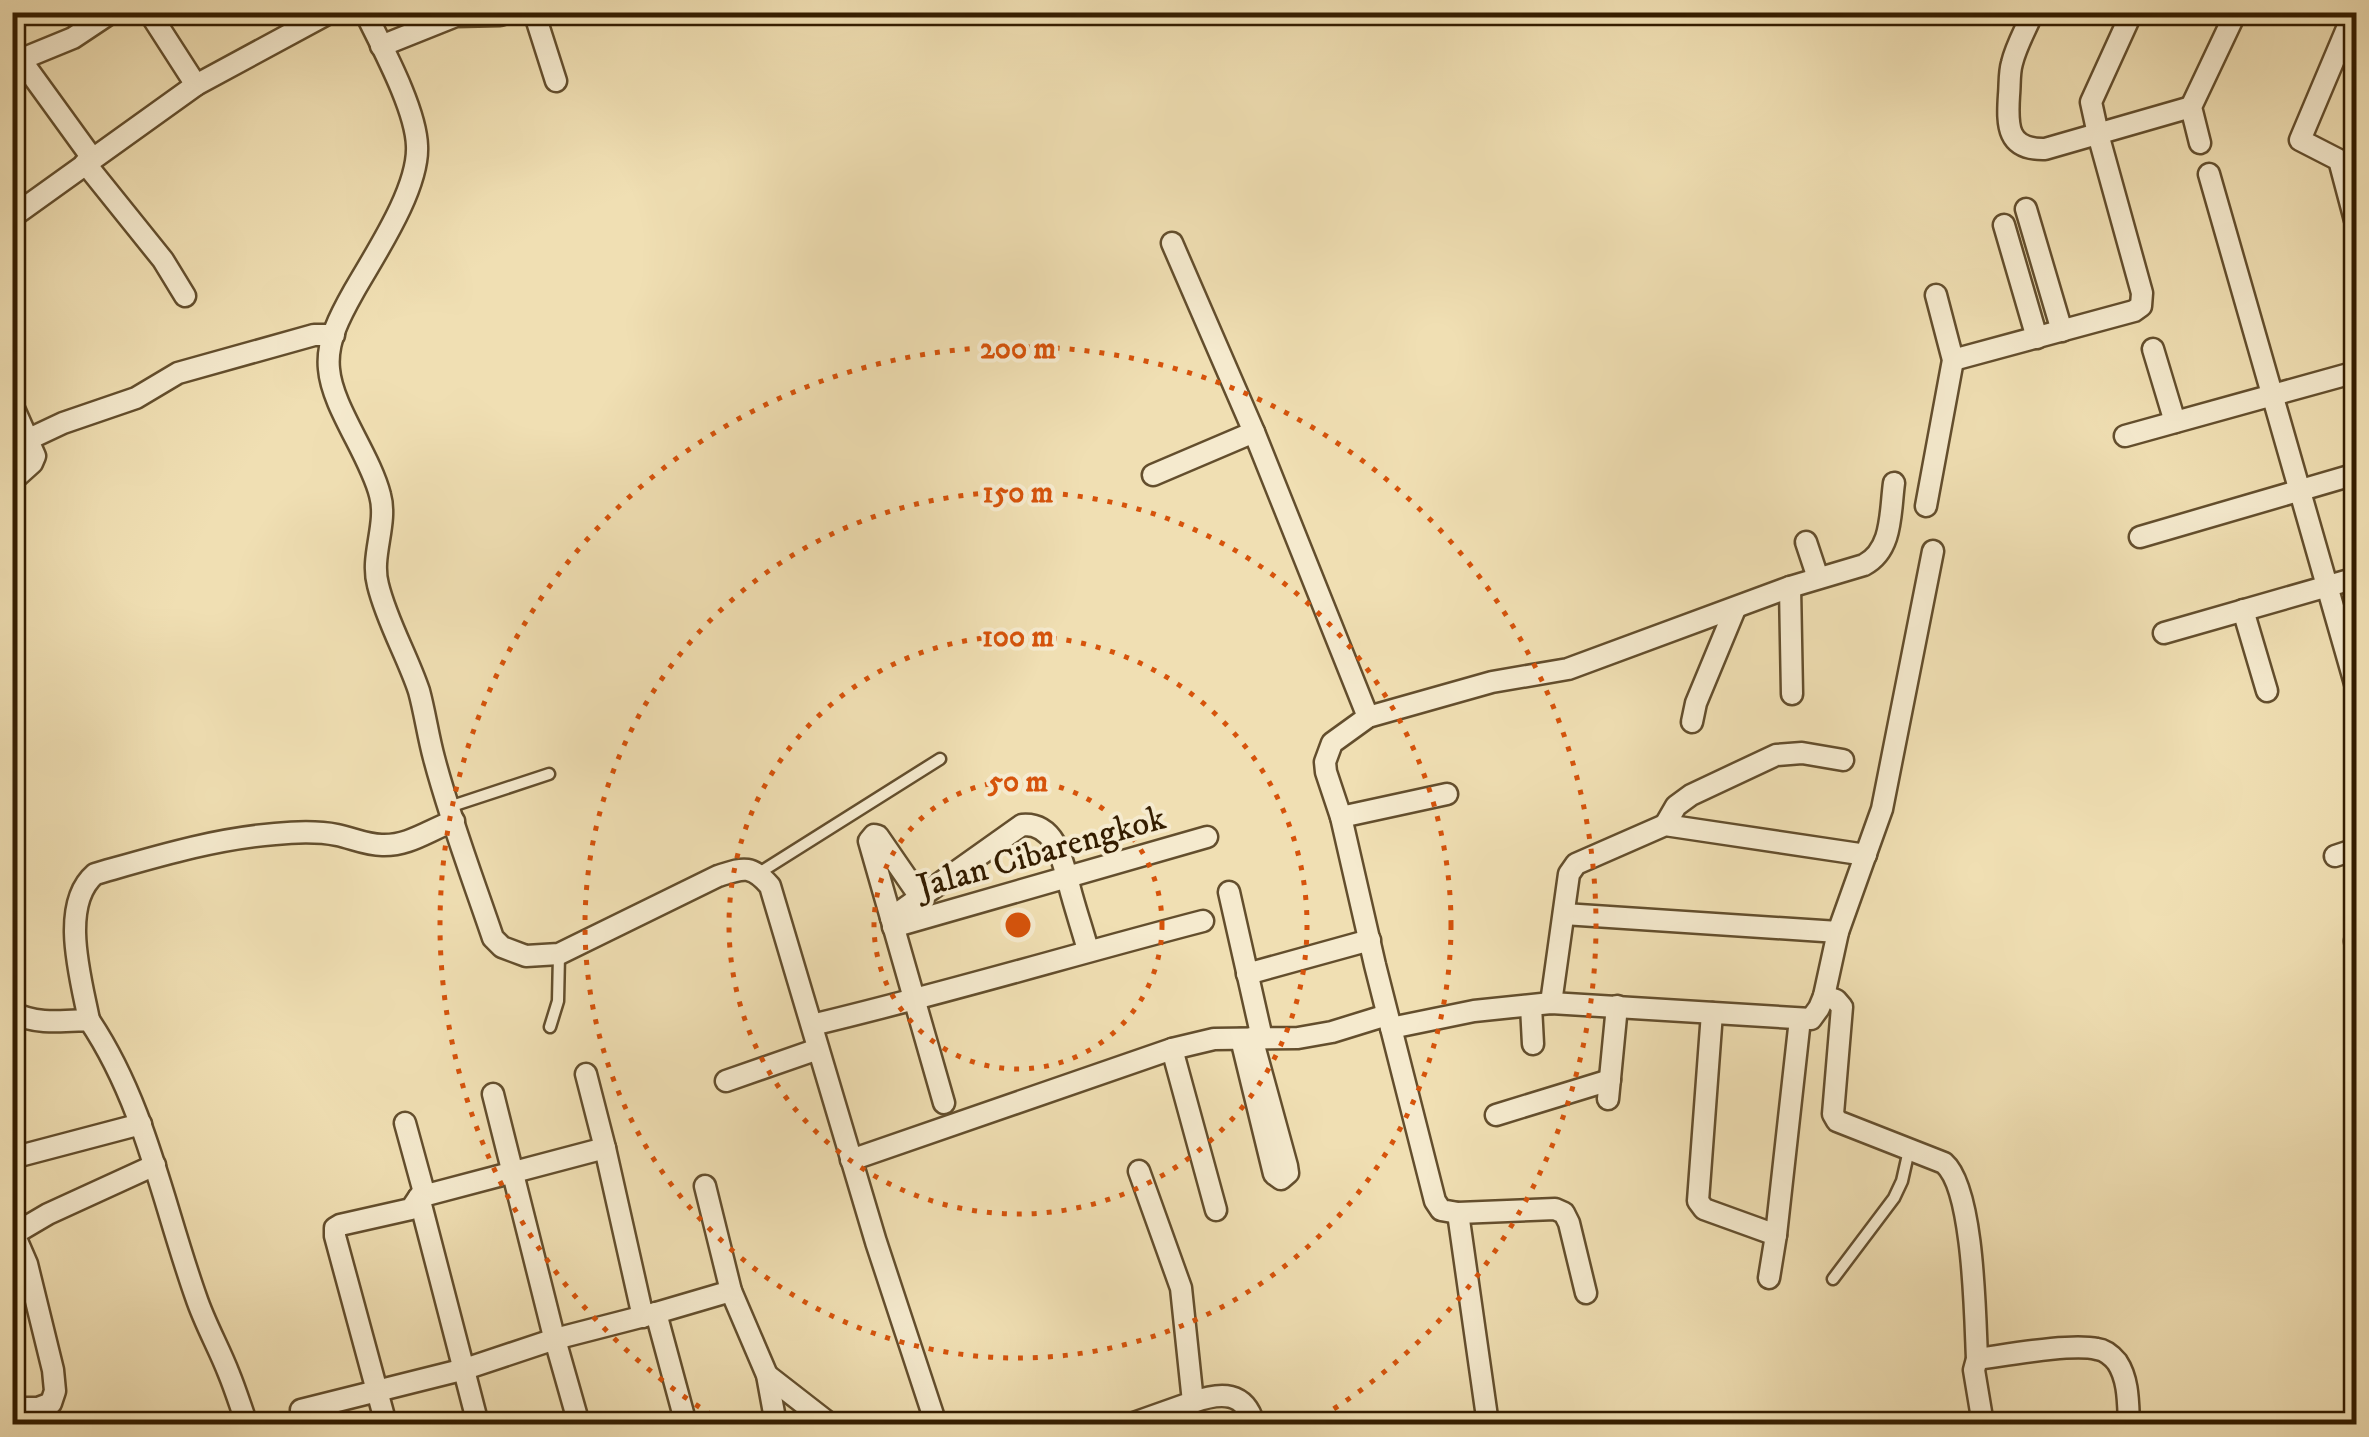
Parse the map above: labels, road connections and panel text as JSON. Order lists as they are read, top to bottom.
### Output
{
  "streets": {
    "street": ["Jalan Cibarengkok"]
  },
  "rings": [
    "200 m",
    "150 m",
    "100 m",
    "50 m"
  ]
}
